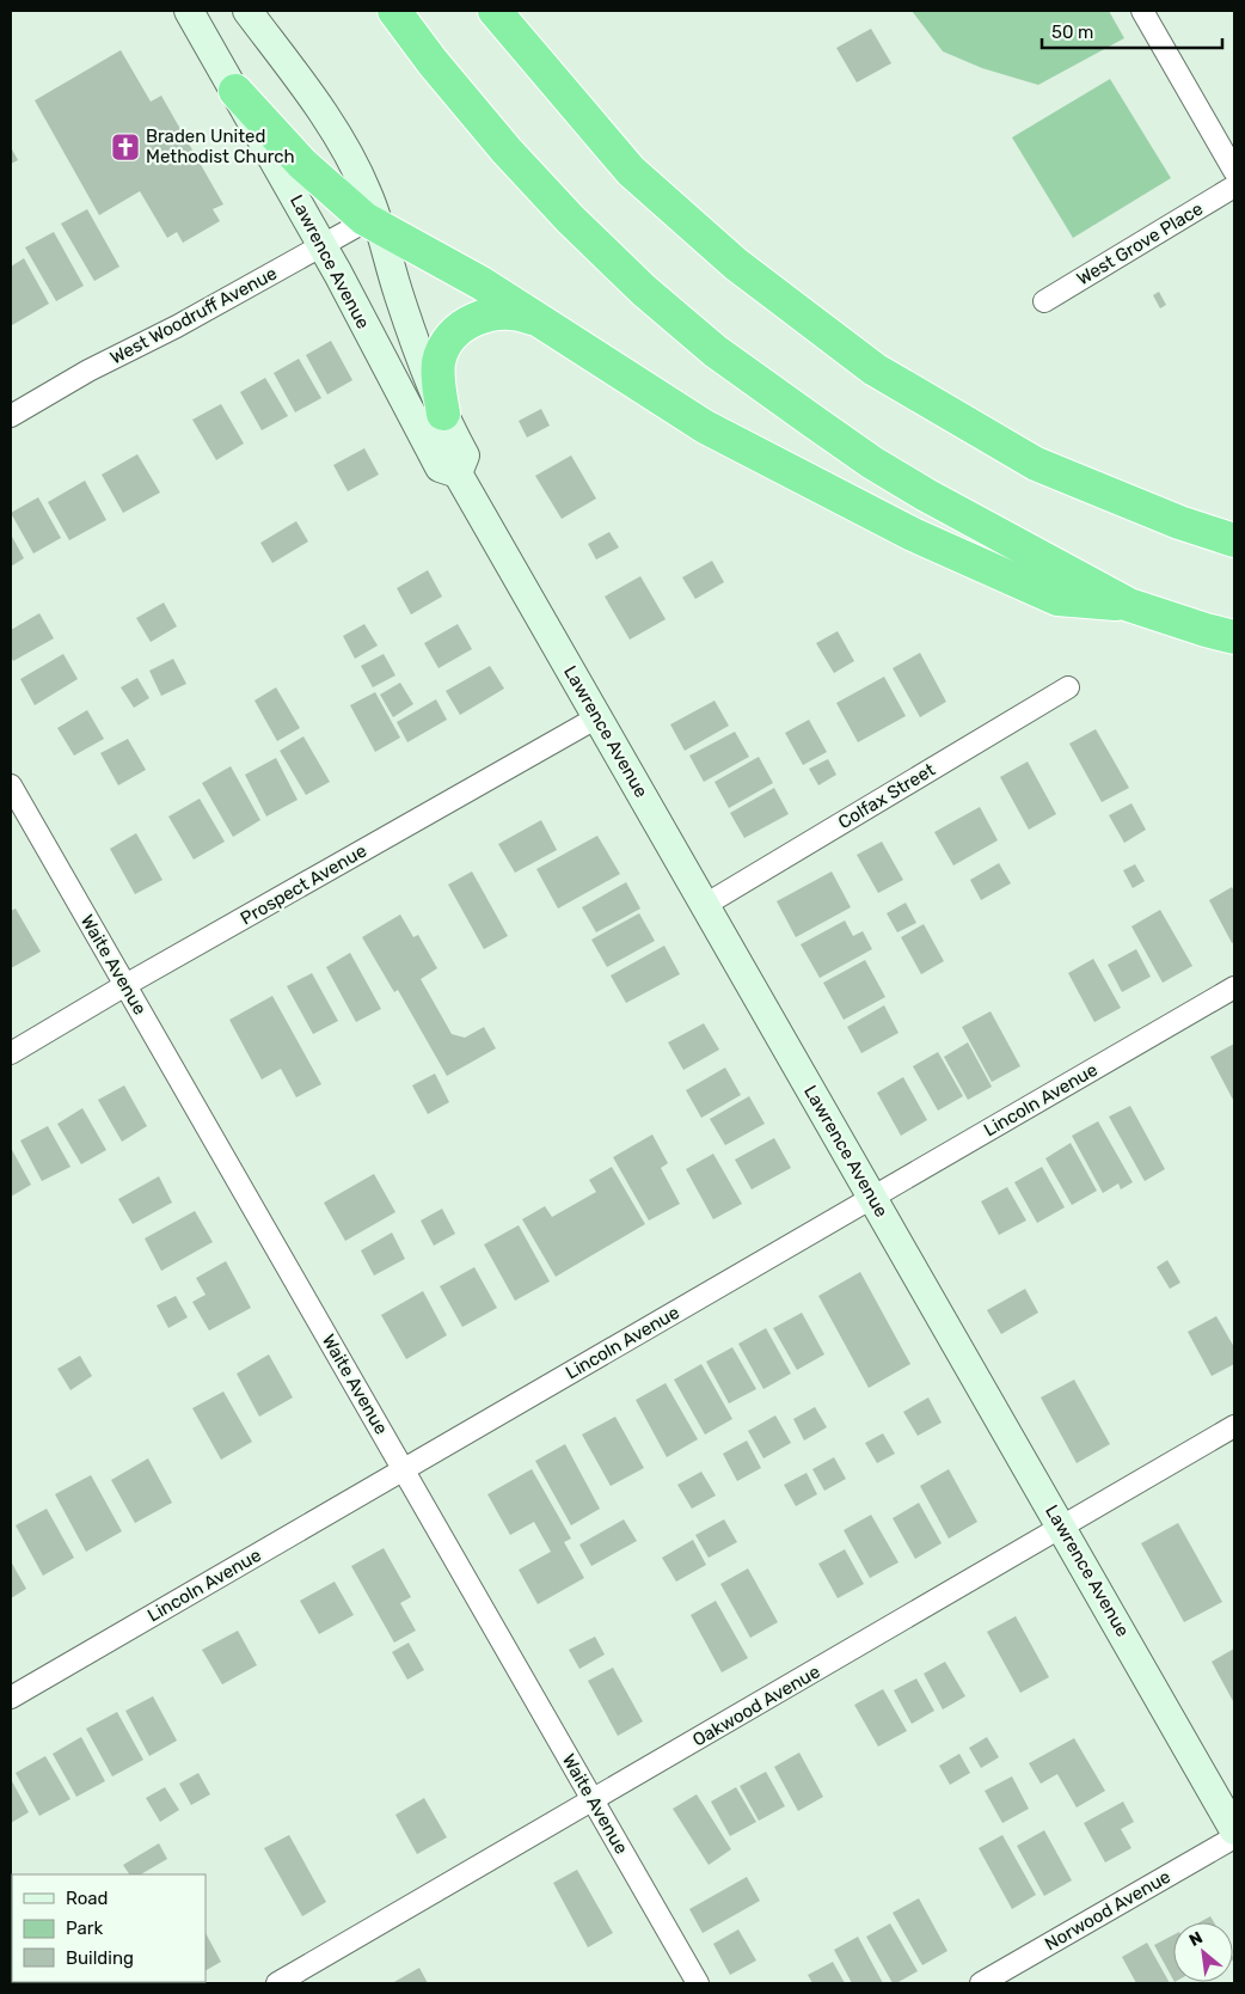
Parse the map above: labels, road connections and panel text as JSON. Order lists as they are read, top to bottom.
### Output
{
  "streets": {
    "street": [
      "West Grove Place",
      "Lawrence Avenue",
      "West Woodruff Avenue",
      "Colfax Street",
      "Prospect Avenue",
      "Waite Avenue",
      "Lincoln Avenue",
      "Oakwood Avenue",
      "Norwood Avenue"
    ]
  },
  "crossings": [
    ["Lawrence Avenue", "West Woodruff Avenue"],
    ["Lawrence Avenue", "Colfax Street"],
    ["Lawrence Avenue", "Prospect Avenue"],
    ["Lawrence Avenue", "Lincoln Avenue"],
    ["Lawrence Avenue", "Oakwood Avenue"],
    ["Prospect Avenue", "Waite Avenue"],
    ["Waite Avenue", "Lincoln Avenue"],
    ["Waite Avenue", "Oakwood Avenue"]
  ],
  "places": {
    "church": ["Braden United Methodist Church"]
  },
  "legend": ["Road", "Park", "Building"],
  "scale_bar": "50 m",
  "north": "top left"
}
